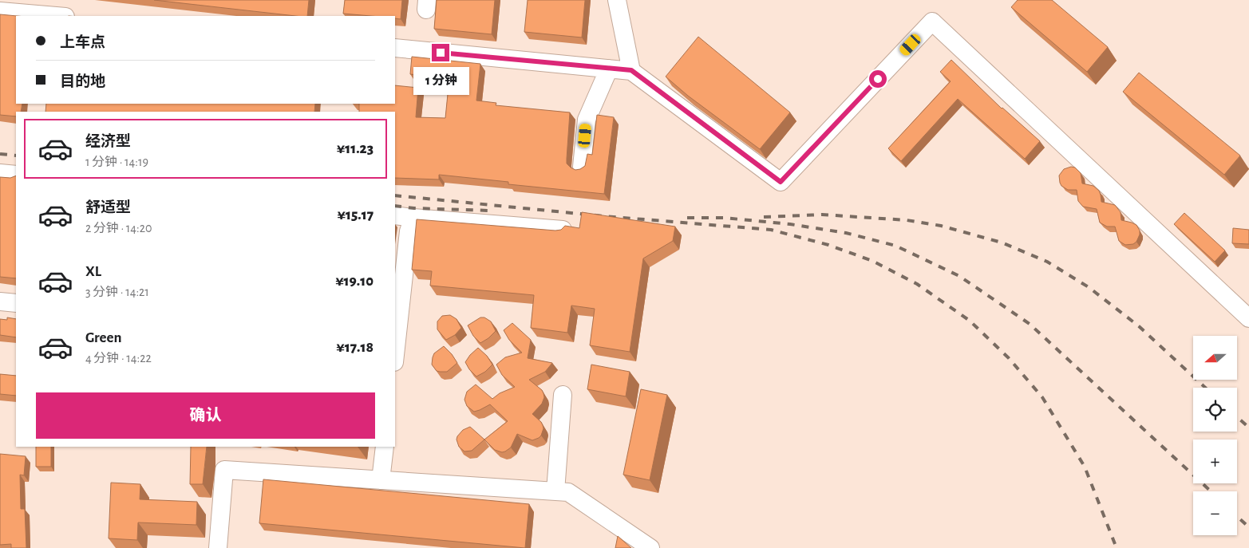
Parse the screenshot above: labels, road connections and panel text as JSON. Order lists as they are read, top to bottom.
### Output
{
  "north": "left",
  "page": {
    "banner": ["上车点", "目的地"],
    "bubble": "1 分钟",
    "list": [
      {
        "name": "经济型",
        "note": "1 分钟 · 14:19",
        "value": "¥11.23"
      },
      {
        "name": "舒适型",
        "note": "2 分钟 · 14:20",
        "value": "¥15.17"
      },
      {
        "name": "XL",
        "note": "3 分钟 · 14:21",
        "value": "¥19.10"
      },
      {
        "name": "Green",
        "note": "4 分钟 · 14:22",
        "value": "¥17.18"
      }
    ],
    "map_buttons": ["+", "−"],
    "buttons": "确认"
  }
}
